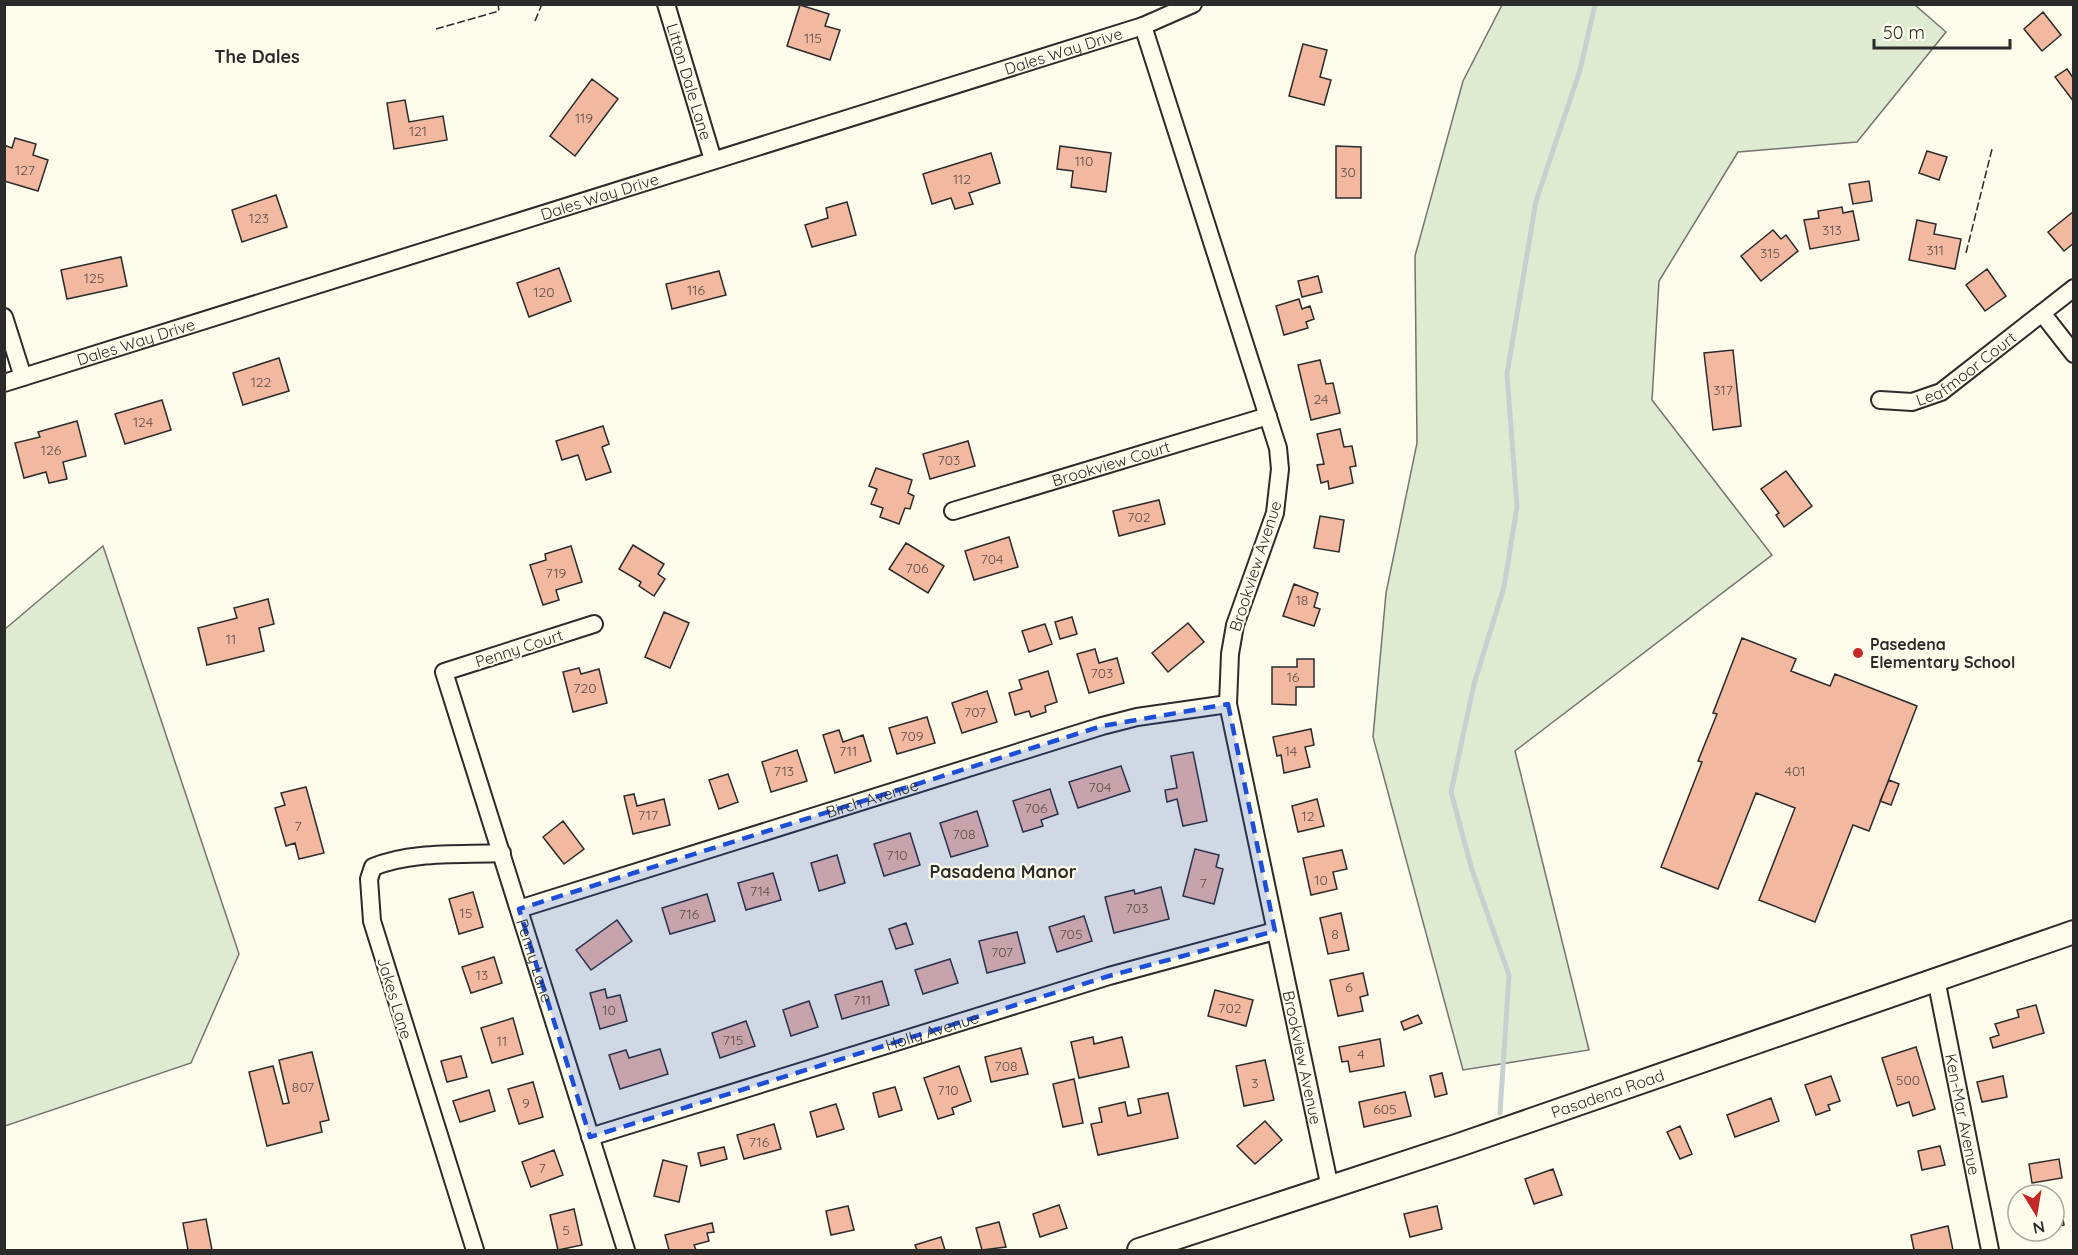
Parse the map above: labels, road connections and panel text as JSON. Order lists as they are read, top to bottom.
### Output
{
  "streets": {
    "main road": ["Pasadena Road"],
    "street": [
      "Dales Way Drive",
      "Litton Dale Lane",
      "Leafmoor Court",
      "Brookview Court",
      "Brookview Avenue",
      "Penny Court",
      "Birch Avenue",
      "Penny Lane",
      "Jakes Lane",
      "Holly Avenue",
      "Ken-Mar Avenue"
    ]
  },
  "crossings": [
    ["Dales Way Drive", "Litton Dale Lane"],
    ["Dales Way Drive", "Brookview Avenue"],
    ["Brookview Court", "Brookview Avenue"],
    ["Brookview Avenue", "Birch Avenue"],
    ["Brookview Avenue", "Holly Avenue"],
    ["Brookview Avenue", "Pasadena Road"],
    ["Penny Court", "Penny Lane"],
    ["Birch Avenue", "Penny Lane"],
    ["Penny Lane", "Jakes Lane"],
    ["Penny Lane", "Holly Avenue"],
    ["Pasadena Road", "Ken-Mar Avenue"]
  ],
  "districts": ["The Dales", "Pasadena Manor"],
  "places": ["Pasedena Elementary School"],
  "house_numbers": [
    "115",
    "119",
    "121",
    "110",
    "127",
    "30",
    "112",
    "123",
    "313",
    "311",
    "315",
    "125",
    "116",
    "120",
    "122",
    "317",
    "24",
    "124",
    "126",
    "703",
    "702",
    "704",
    "706",
    "719",
    "18",
    "11",
    "703",
    "16",
    "720",
    "707",
    "709",
    "711",
    "14",
    "713",
    "401",
    "704",
    "706",
    "717",
    "12",
    "7",
    "708",
    "710",
    "10",
    "7",
    "714",
    "703",
    "15",
    "716",
    "705",
    "8",
    "707",
    "13",
    "6",
    "711",
    "702",
    "10",
    "715",
    "11",
    "4",
    "708",
    "500",
    "3",
    "807",
    "710",
    "9",
    "605",
    "716",
    "7",
    "5"
  ],
  "scale_bar": "50 m",
  "north": "bottom"
}
